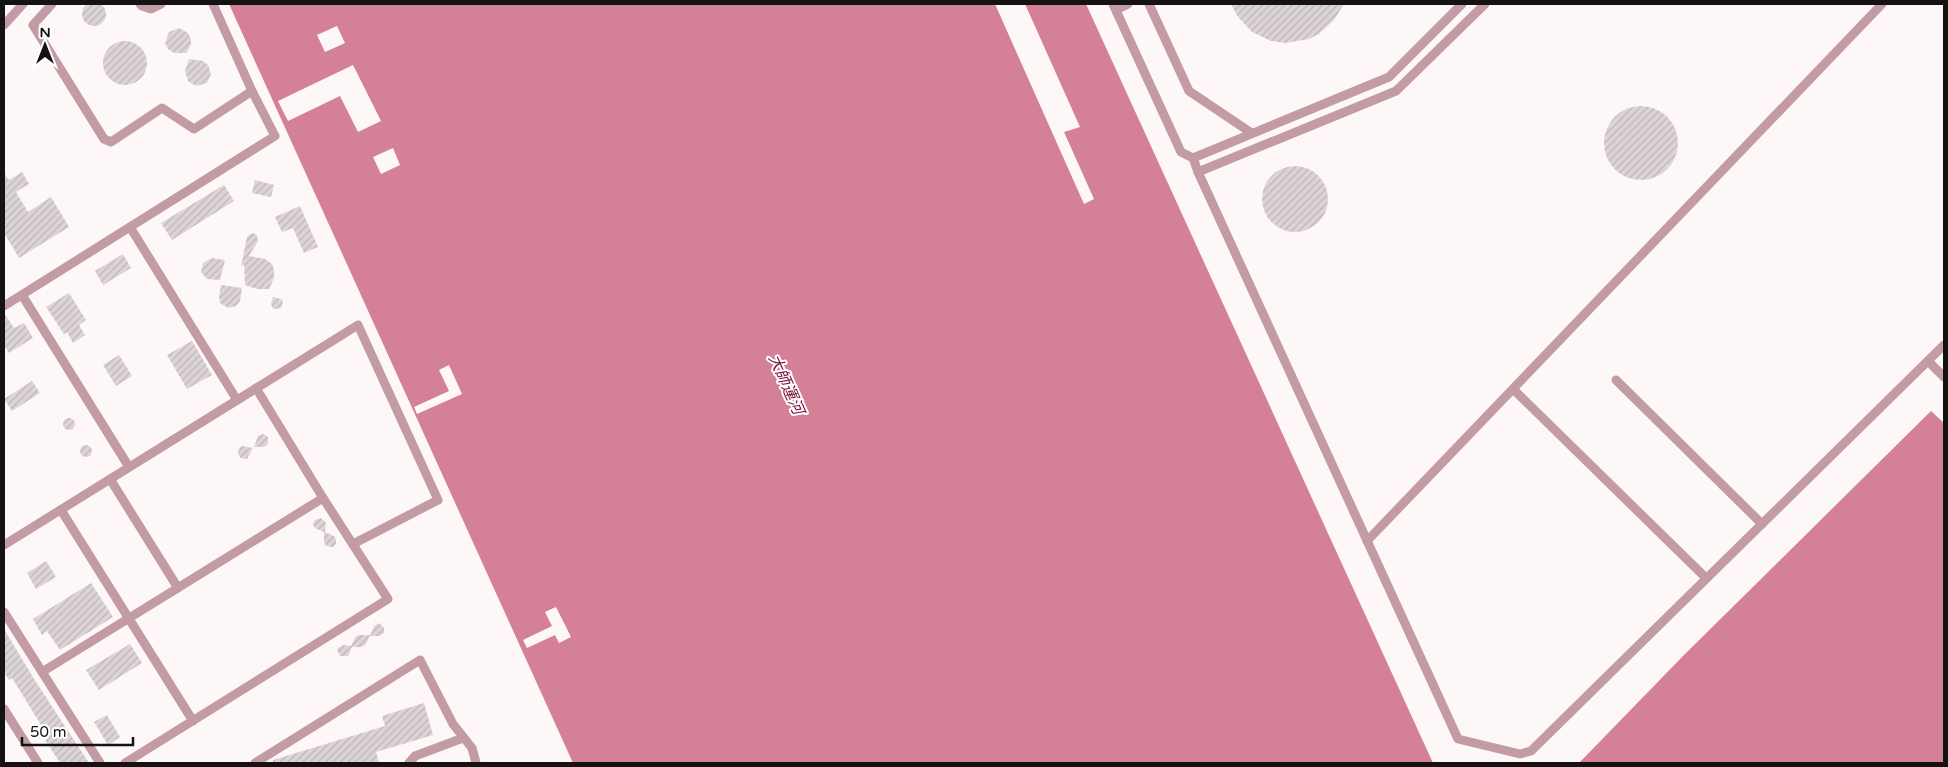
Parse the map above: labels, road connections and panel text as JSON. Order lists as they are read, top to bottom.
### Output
{
  "water": ["大師運河"],
  "scale_bar": "50 m",
  "north": "top"
}
